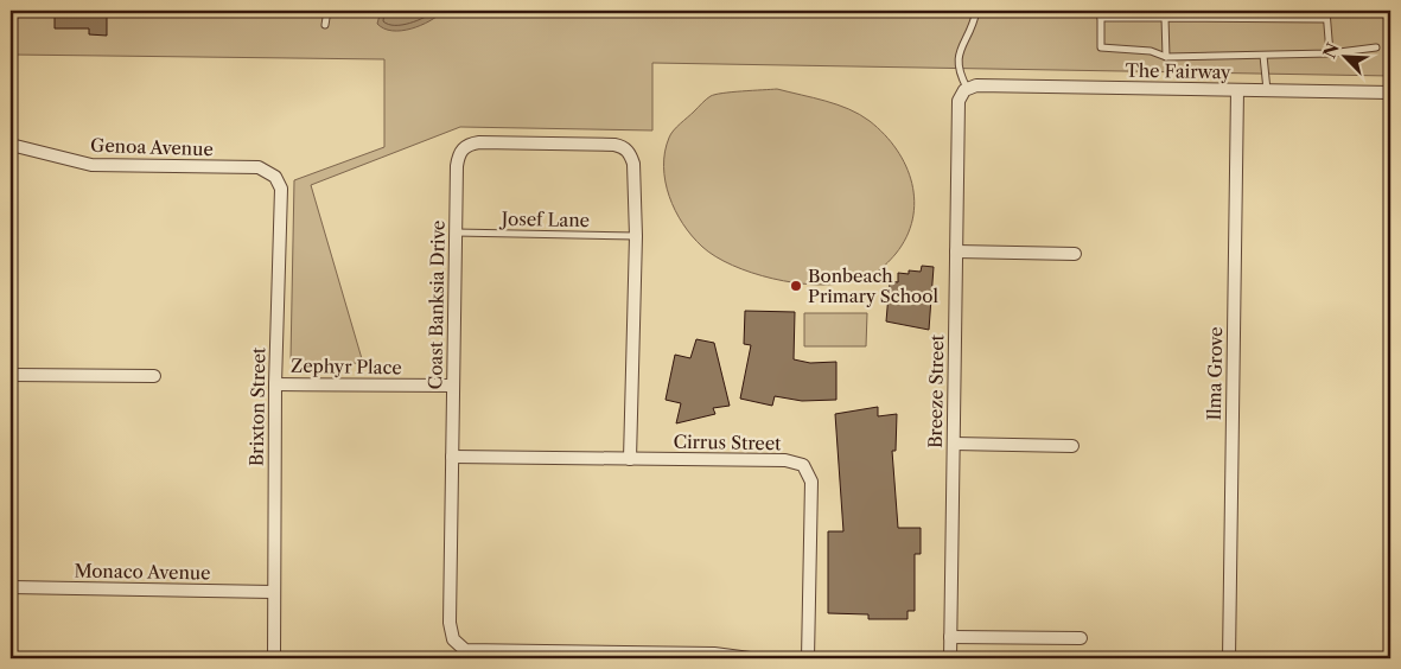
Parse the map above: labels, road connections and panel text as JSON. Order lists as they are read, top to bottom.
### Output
{
  "streets": {
    "street": [
      "The Fairway",
      "Genoa Avenue",
      "Coast Banksia Drive",
      "Zephyr Place",
      "Ilma Grove",
      "Breeze Street",
      "Brixton Street",
      "Cirrus Street",
      "Monaco Avenue"
    ],
    "lane": ["Josef Lane"]
  },
  "crossings": [
    ["The Fairway", "Ilma Grove"],
    ["The Fairway", "Breeze Street"],
    ["Genoa Avenue", "Brixton Street"],
    ["Josef Lane", "Coast Banksia Drive"],
    ["Coast Banksia Drive", "Zephyr Place"],
    ["Coast Banksia Drive", "Cirrus Street"],
    ["Zephyr Place", "Brixton Street"],
    ["Brixton Street", "Monaco Avenue"]
  ],
  "places": ["Bonbeach Primary School"],
  "north": "top left"
}
